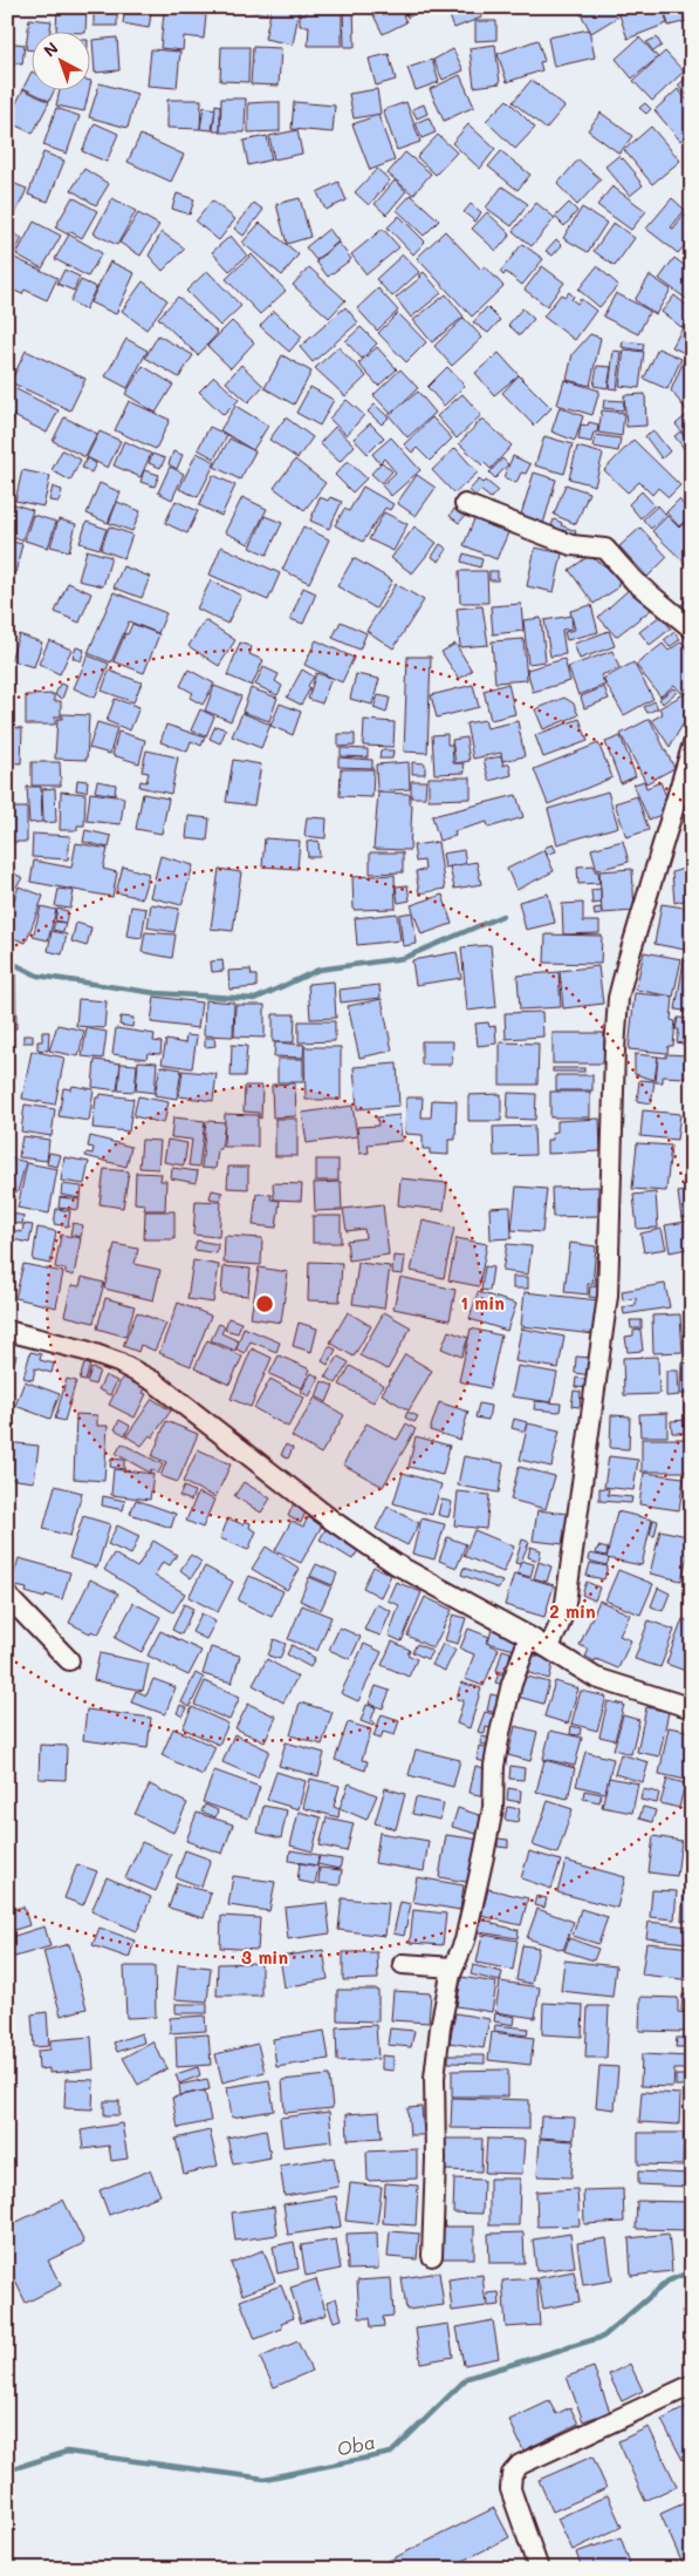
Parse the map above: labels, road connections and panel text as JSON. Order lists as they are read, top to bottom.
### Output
{
  "water": ["Oba"],
  "north": "top left",
  "rings": ["1 min", "2 min", "3 min"]
}
